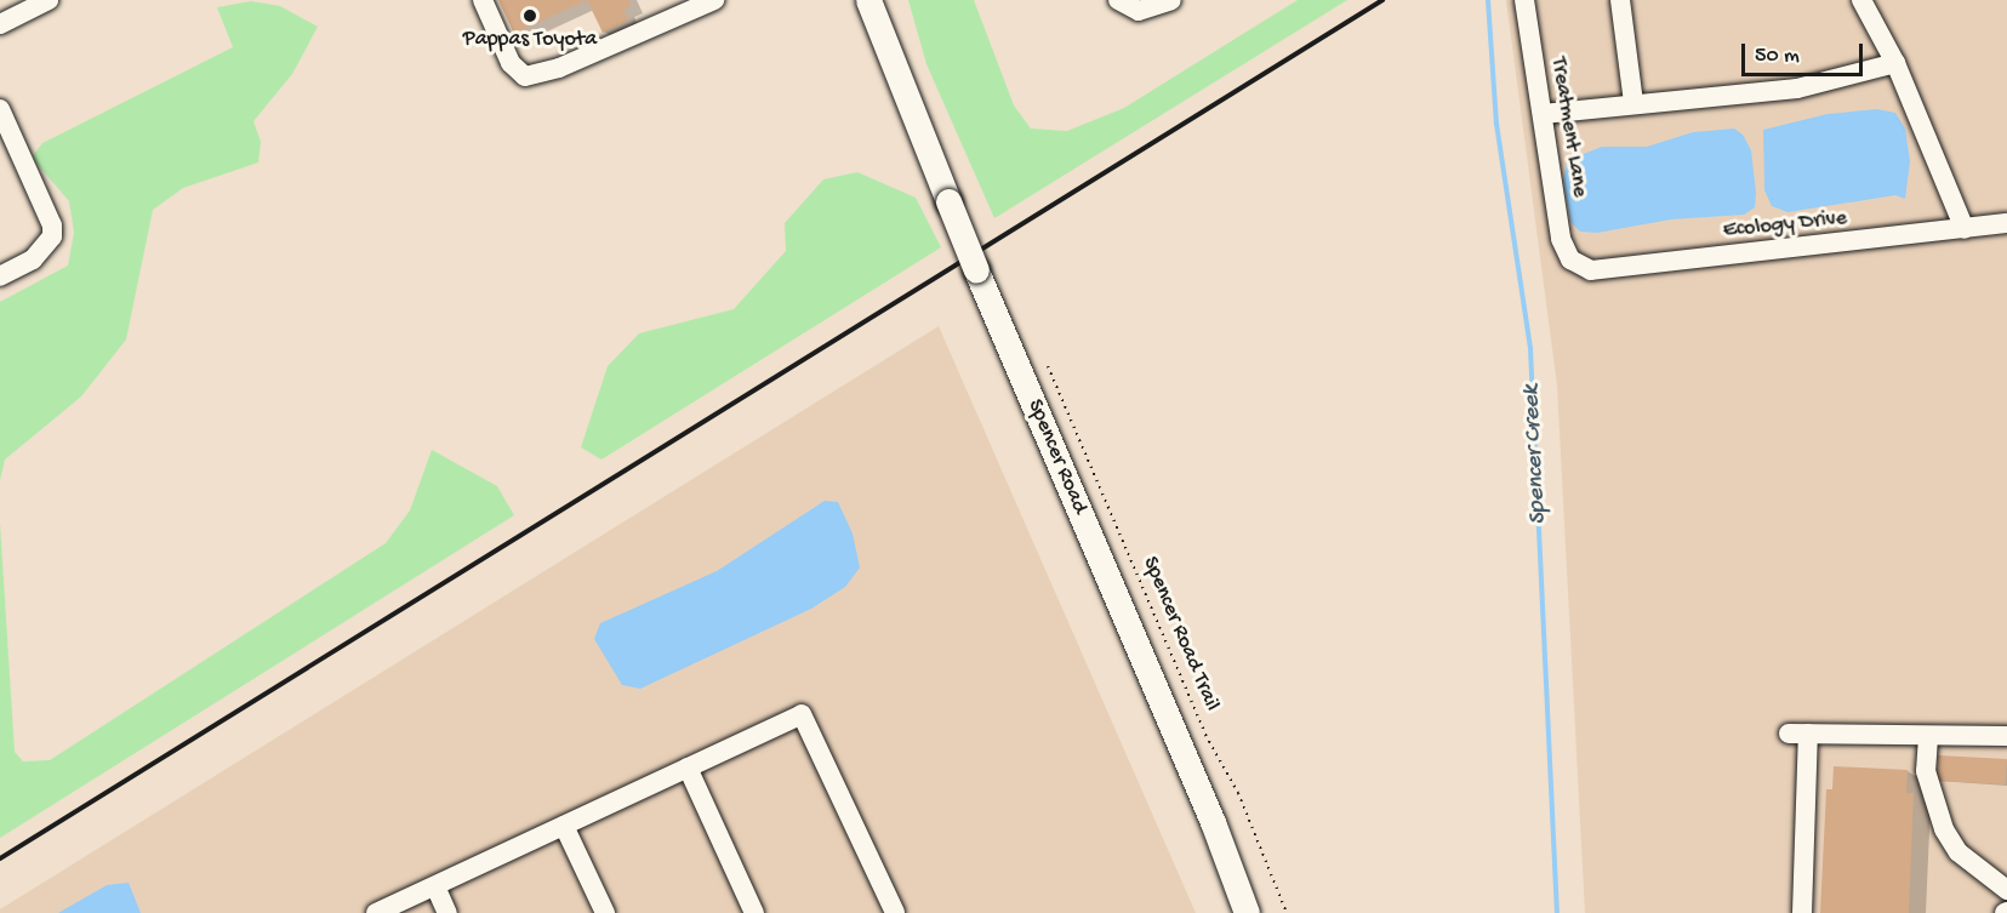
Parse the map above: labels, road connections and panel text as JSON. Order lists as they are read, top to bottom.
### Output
{
  "streets": {
    "main road": ["Spencer Road"],
    "street": ["Treatment Lane", "Ecology Drive"],
    "path": ["Spencer Road Trail"]
  },
  "crossings": [
    ["Treatment Lane", "Ecology Drive"]
  ],
  "water": ["Spencer Creek"],
  "places": ["Pappas Toyota"],
  "scale_bar": "50 m"
}
